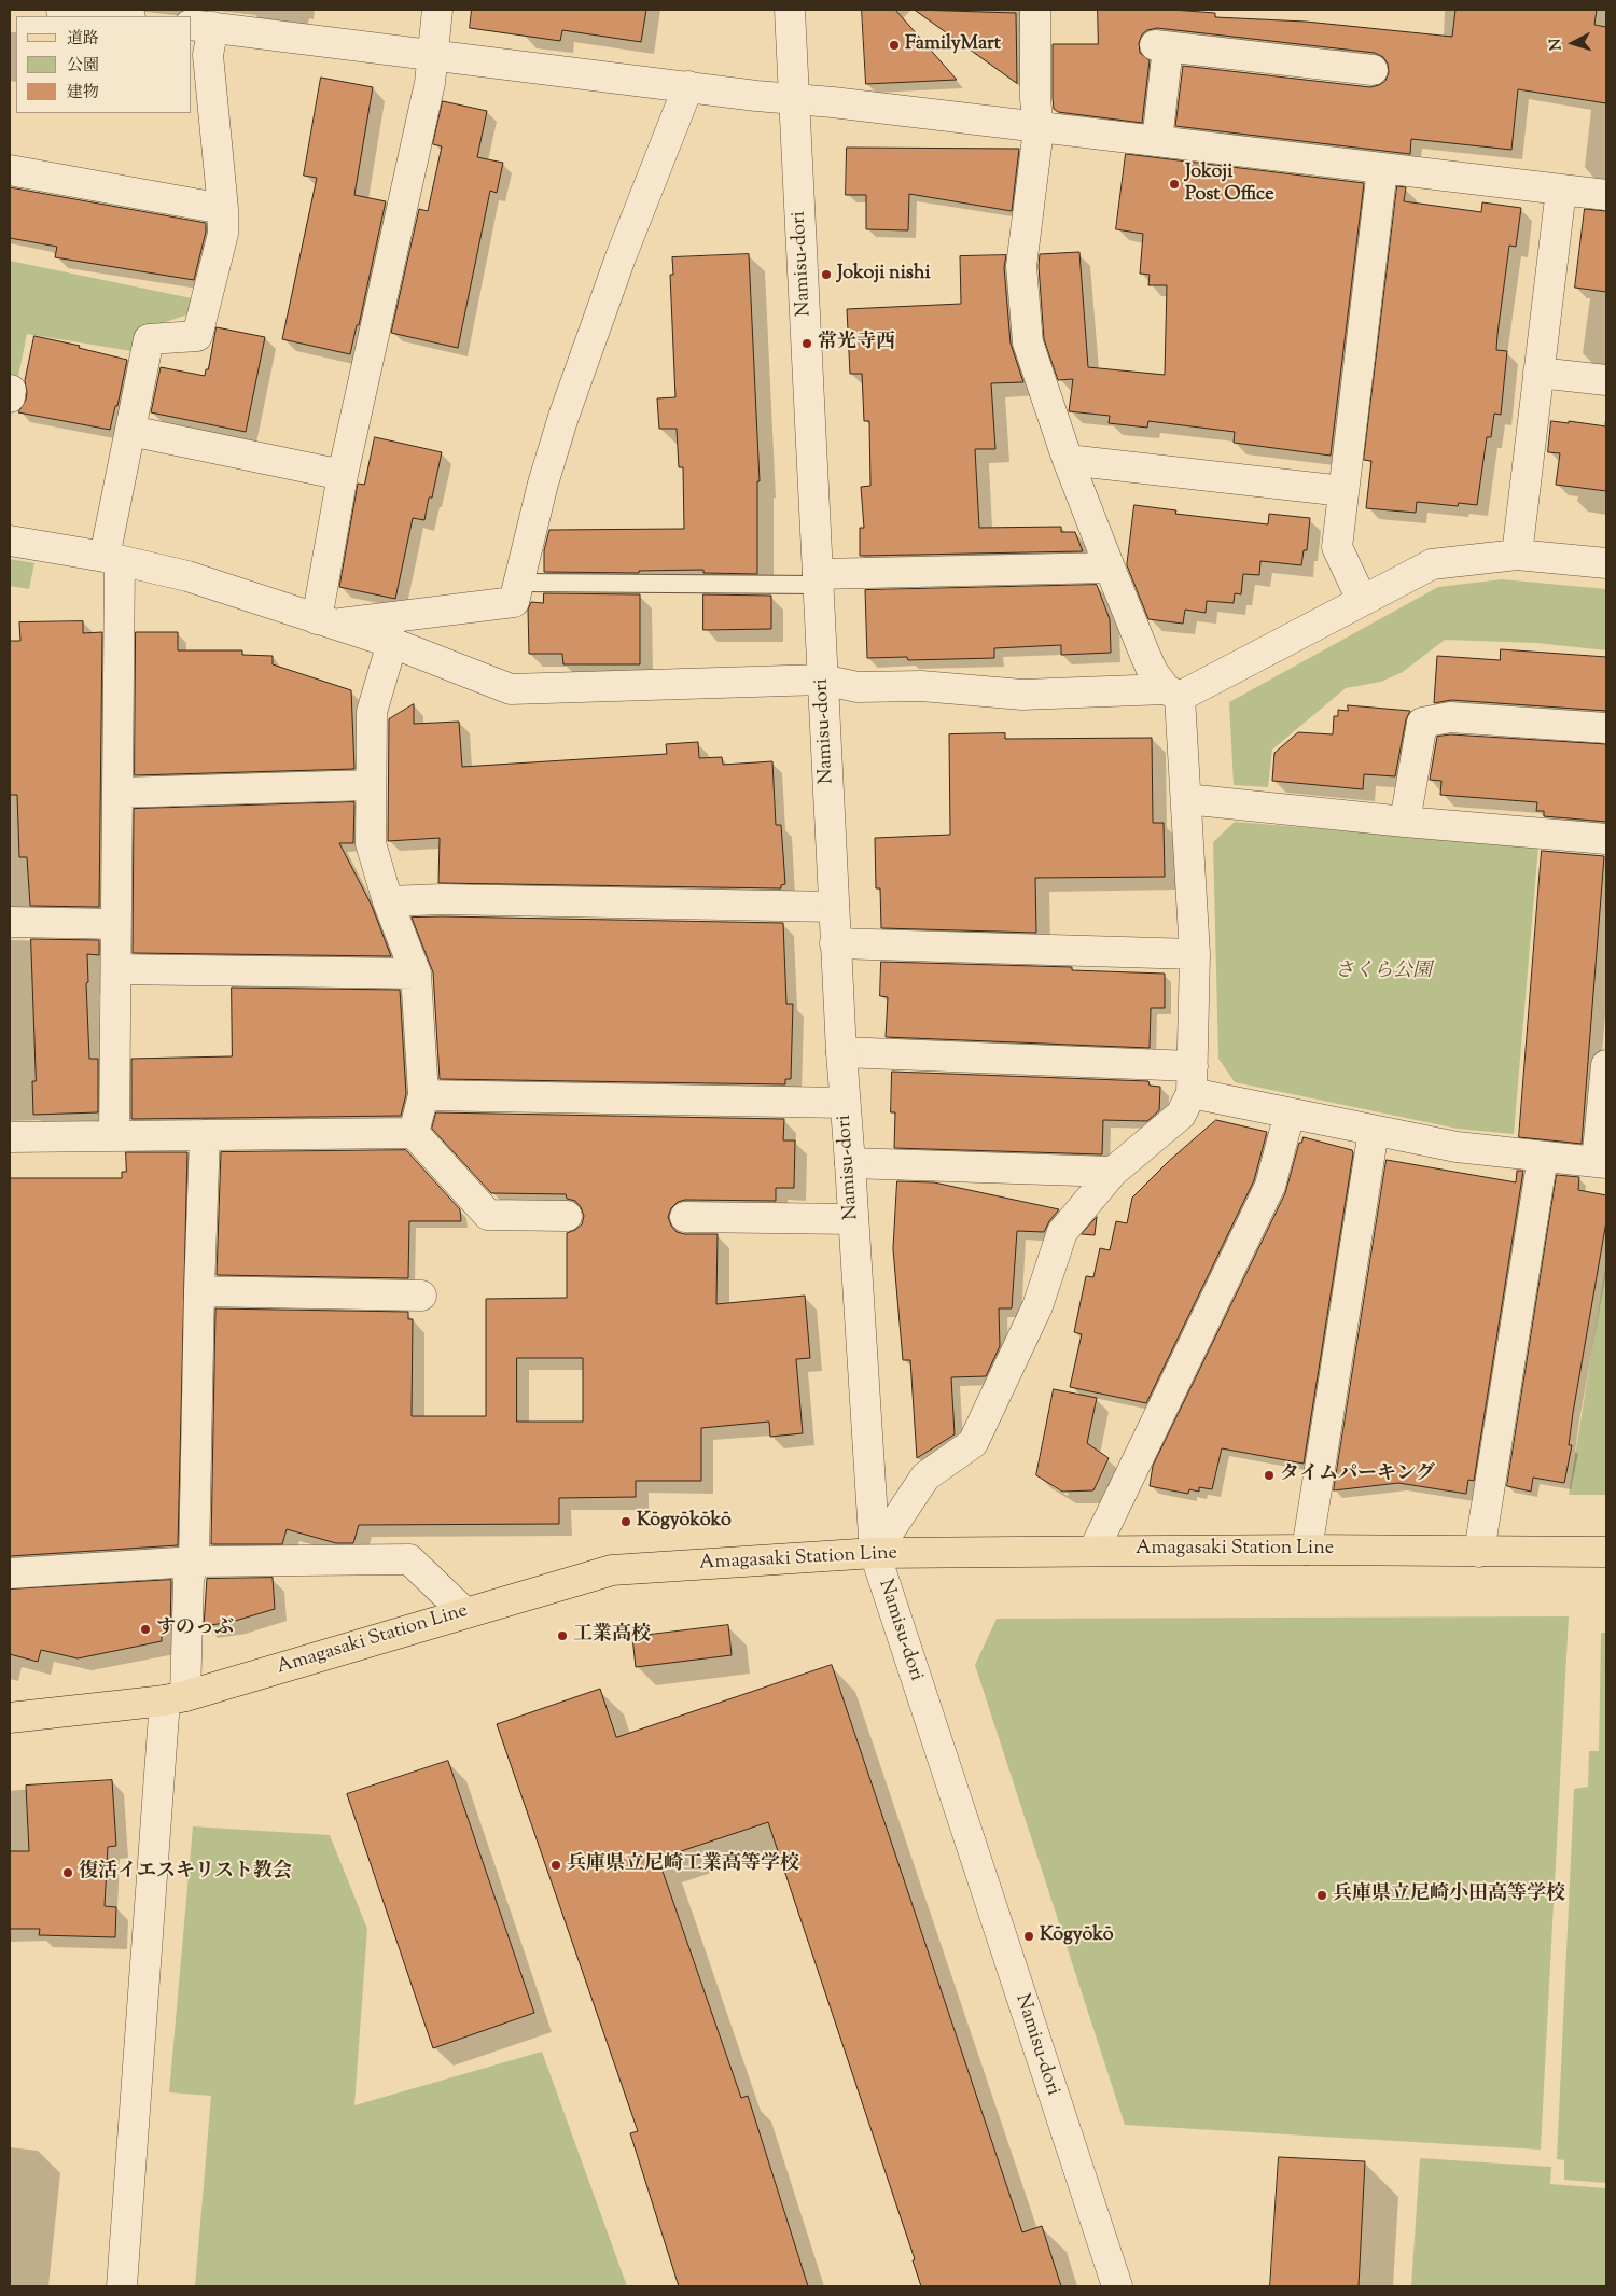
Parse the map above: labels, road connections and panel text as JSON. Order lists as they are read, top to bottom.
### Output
{
  "streets": {
    "main road": ["Amagasaki Station Line"],
    "street": ["Namisu-dori"]
  },
  "crossings": [
    ["Namisu-dori", "Amagasaki Station Line"]
  ],
  "parks": ["さくら公園"],
  "places": [
    "FamilyMart",
    "Jokoji Post Office",
    "Jokoji nishi",
    "常光寺西",
    "タイムパーキング",
    "Kōgyōkōkō",
    "すのっぶ",
    "工業高校",
    "兵庫県立尼崎工業高等学校",
    "復活イエスキリスト教会",
    "兵庫県立尼崎小田高等学校",
    "Kōgyōkō"
  ],
  "legend": ["道路", "公園", "建物"],
  "north": "left"
}
